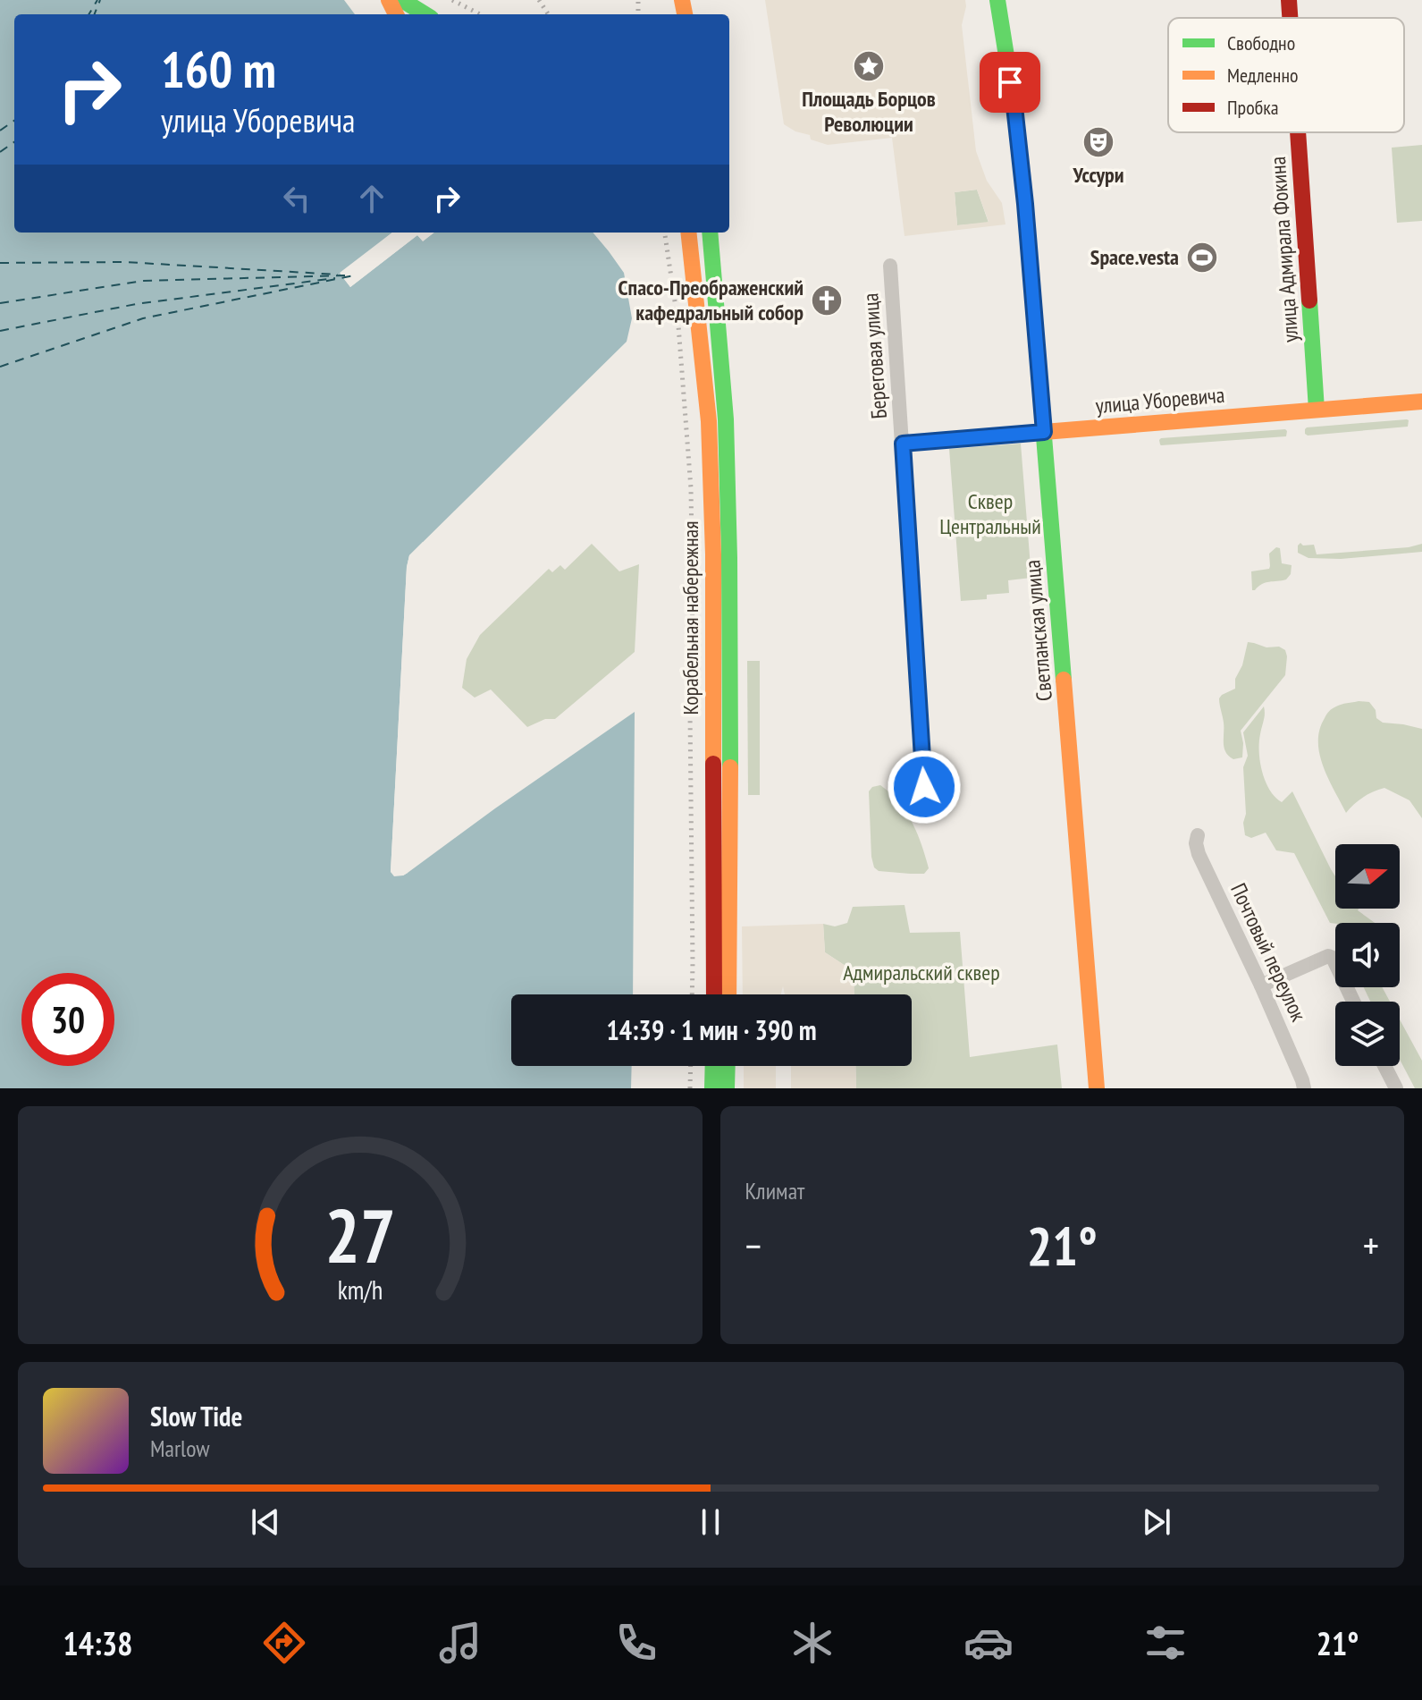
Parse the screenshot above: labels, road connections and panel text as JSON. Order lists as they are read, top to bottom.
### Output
{
  "streets": {
    "main road": [
      "улица Адмирала Фокина",
      "улица Уборевича",
      "Корабельная набережная",
      "Светланская улица"
    ],
    "street": ["Береговая улица", "Почтовый переулок"]
  },
  "crossings": [
    ["улица Адмирала Фокина", "улица Уборевича"],
    ["Береговая улица", "улица Уборевича"],
    ["улица Уборевича", "Светланская улица"]
  ],
  "parks": ["Сквер Центральный", "Адмиральский сквер"],
  "places": {
    "place": ["Площадь Борцов Революции"],
    "theatre": ["Уссури"],
    "sports": ["Space.vesta"],
    "church": ["Спасо-Преображенский кафедральный собор"]
  },
  "legend": ["Свободно", "Медленно", "Пробка"],
  "north": "right",
  "page": {
    "turn": ["160 m", "улица Уборевича"],
    "limit": "30",
    "trip": "14:39 · 1 мин · 390 m",
    "tile": "Климат",
    "heat": ["−", "21°", "+"],
    "song": ["Slow Tide", "Marlow"],
    "tabs": ["14:38", "21°"],
    "gauge": ["27", "km/h"]
  }
}
